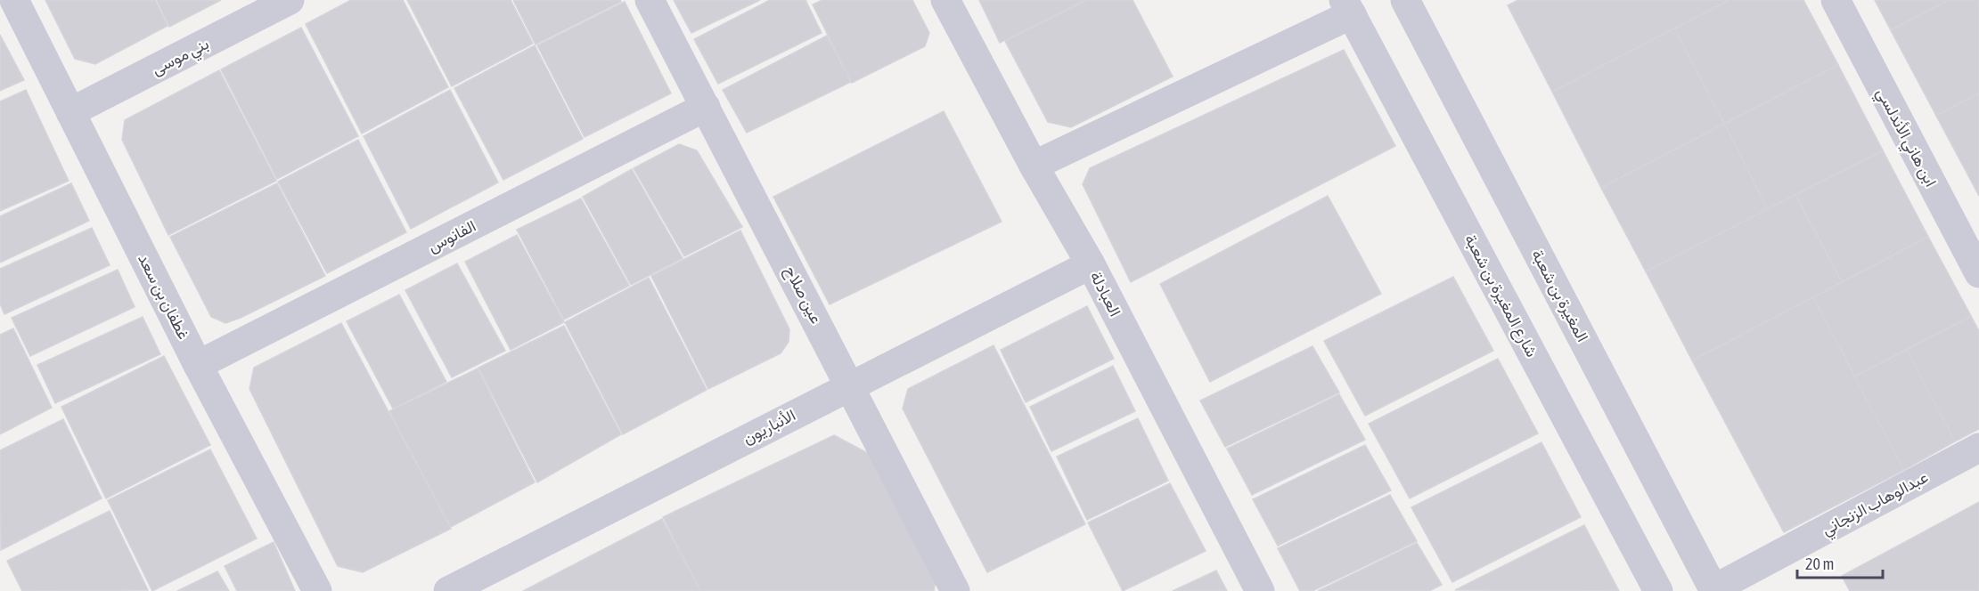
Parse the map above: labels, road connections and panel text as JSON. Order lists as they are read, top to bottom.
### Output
{
  "streets": {
    "street": [
      "بني موسى",
      "ابن هاني الأندلسي",
      "الفانوس",
      "العبادلة",
      "عين صلاح",
      "شارع المغيرة بن شعبة",
      "المغيرة بن شعبة",
      "غطفان بن سعد",
      "الأنباريون",
      "عبدالوهاب الزنجاني"
    ]
  },
  "crossings": [
    ["بني موسى", "غطفان بن سعد"],
    ["الفانوس", "عين صلاح"],
    ["الفانوس", "غطفان بن سعد"],
    ["العبادلة", "الأنباريون"],
    ["عين صلاح", "الأنباريون"],
    ["المغيرة بن شعبة", "عبدالوهاب الزنجاني"]
  ],
  "scale_bar": "20 m"
}
